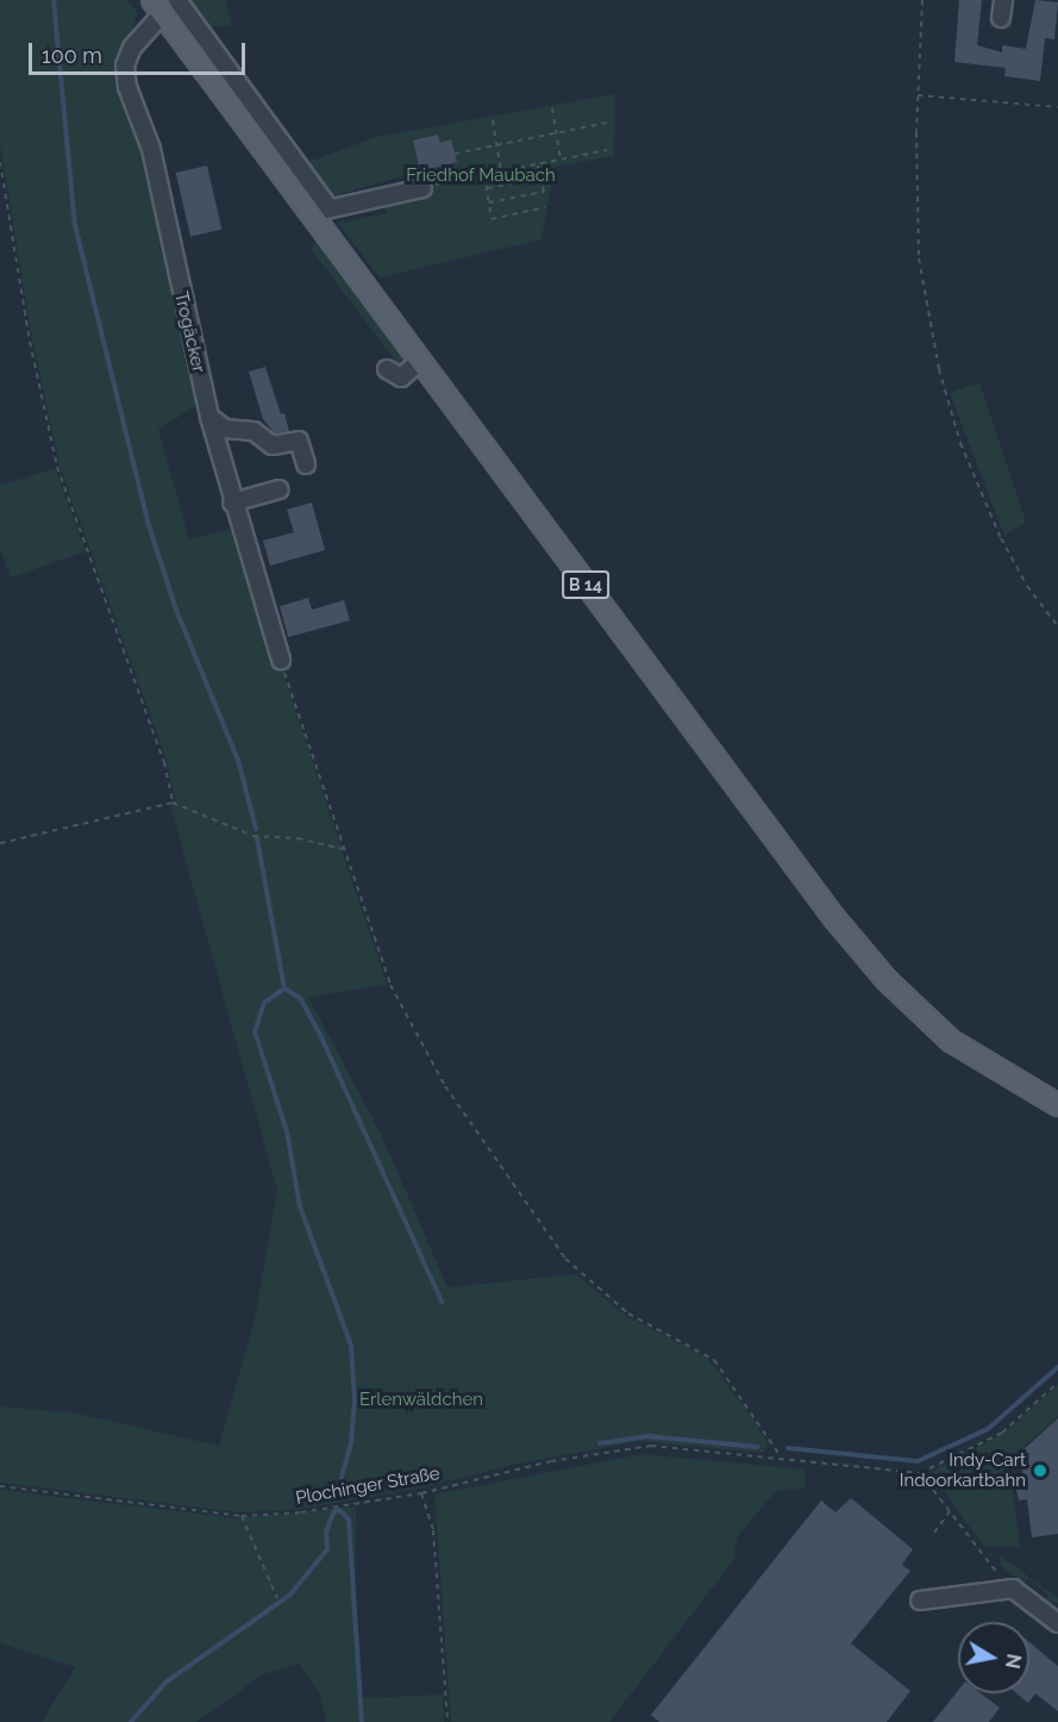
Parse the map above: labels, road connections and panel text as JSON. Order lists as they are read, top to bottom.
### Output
{
  "streets": {
    "main road": ["B 14"],
    "street": ["Trogäcker"],
    "path": ["Plochinger Straße"]
  },
  "crossings": [
    ["Trogäcker", "B 14"]
  ],
  "parks": ["Friedhof Maubach", "Erlenwäldchen"],
  "places": ["Indy-Cart Indoorkartbahn"],
  "scale_bar": "100 m",
  "north": "right"
}
